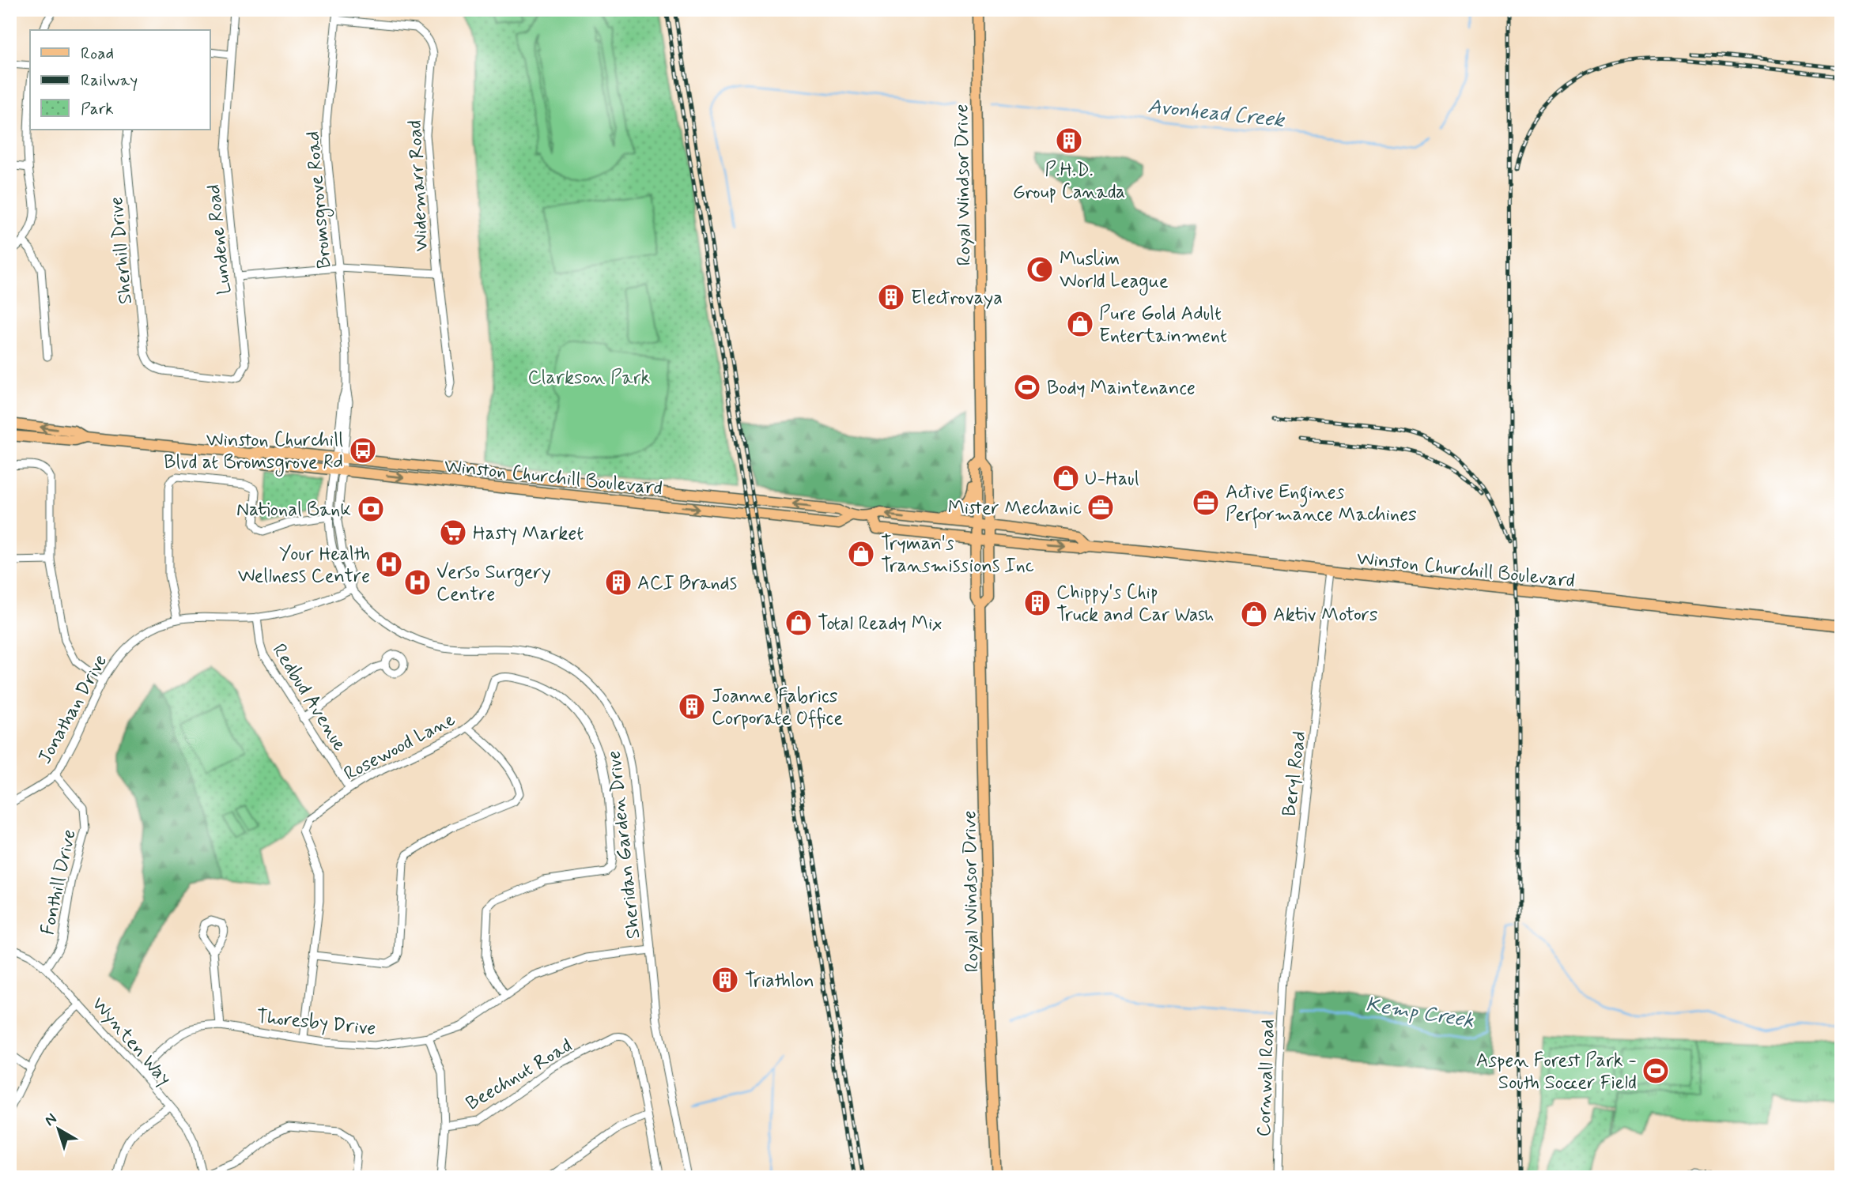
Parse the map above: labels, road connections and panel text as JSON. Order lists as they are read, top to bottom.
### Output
{
  "streets": {
    "main road": ["Royal Windsor Drive", "Winston Churchill Boulevard"],
    "street": [
      "Widemarr Road",
      "Bromsgrove Road",
      "Lundene Road",
      "Sherhill Drive",
      "Redbud Avenue",
      "Jonathan Drive",
      "Rosewood Lane",
      "Beryl Road",
      "Sheridan Garden Drive",
      "Fonthill Drive",
      "Thoresby Drive",
      "Wynten Way",
      "Beechnut Road",
      "Cornwall Road"
    ]
  },
  "crossings": [
    ["Royal Windsor Drive", "Winston Churchill Boulevard"],
    ["Widemarr Road", "Bromsgrove Road"],
    ["Bromsgrove Road", "Winston Churchill Boulevard"],
    ["Bromsgrove Road", "Sheridan Garden Drive"],
    ["Lundene Road", "Sherhill Drive"],
    ["Winston Churchill Boulevard", "Beryl Road"],
    ["Winston Churchill Boulevard", "Sheridan Garden Drive"],
    ["Redbud Avenue", "Jonathan Drive"],
    ["Redbud Avenue", "Rosewood Lane"],
    ["Jonathan Drive", "Sheridan Garden Drive"],
    ["Jonathan Drive", "Fonthill Drive"],
    ["Rosewood Lane", "Thoresby Drive"],
    ["Beryl Road", "Cornwall Road"],
    ["Sheridan Garden Drive", "Thoresby Drive"],
    ["Fonthill Drive", "Wynten Way"],
    ["Thoresby Drive", "Wynten Way"]
  ],
  "water": ["Avonhead Creek", "Kemp Creek"],
  "parks": ["Clarkson Park"],
  "places": {
    "building": [
      "P.H.D. Group Canada",
      "Electrovaya",
      "ACI Brands",
      "Chippy's Chip Truck and Car Wash",
      "Joanne Fabrics Corporate Office",
      "Triathlon"
    ],
    "mosque": ["Muslim World League"],
    "shop": [
      "Pure Gold Adult Entertainment",
      "U-Haul",
      "Tryman's Transmissions Inc",
      "Aktiv Motors",
      "Total Ready Mix"
    ],
    "sports": ["Body Maintenance", "Aspen Forest Park - South Soccer Field"],
    "bus stop": ["Winston Churchill Blvd at Bromsgrove Rd"],
    "office": ["Active Engines Performance Machines", "Mister Mechanic"],
    "bank": ["National Bank"],
    "supermarket": ["Hasty Market"],
    "hospital": ["Your Health Wellness Centre", "Verso Surgery Centre"]
  },
  "legend": ["Road", "Railway", "Park"],
  "north": "top left"
}
